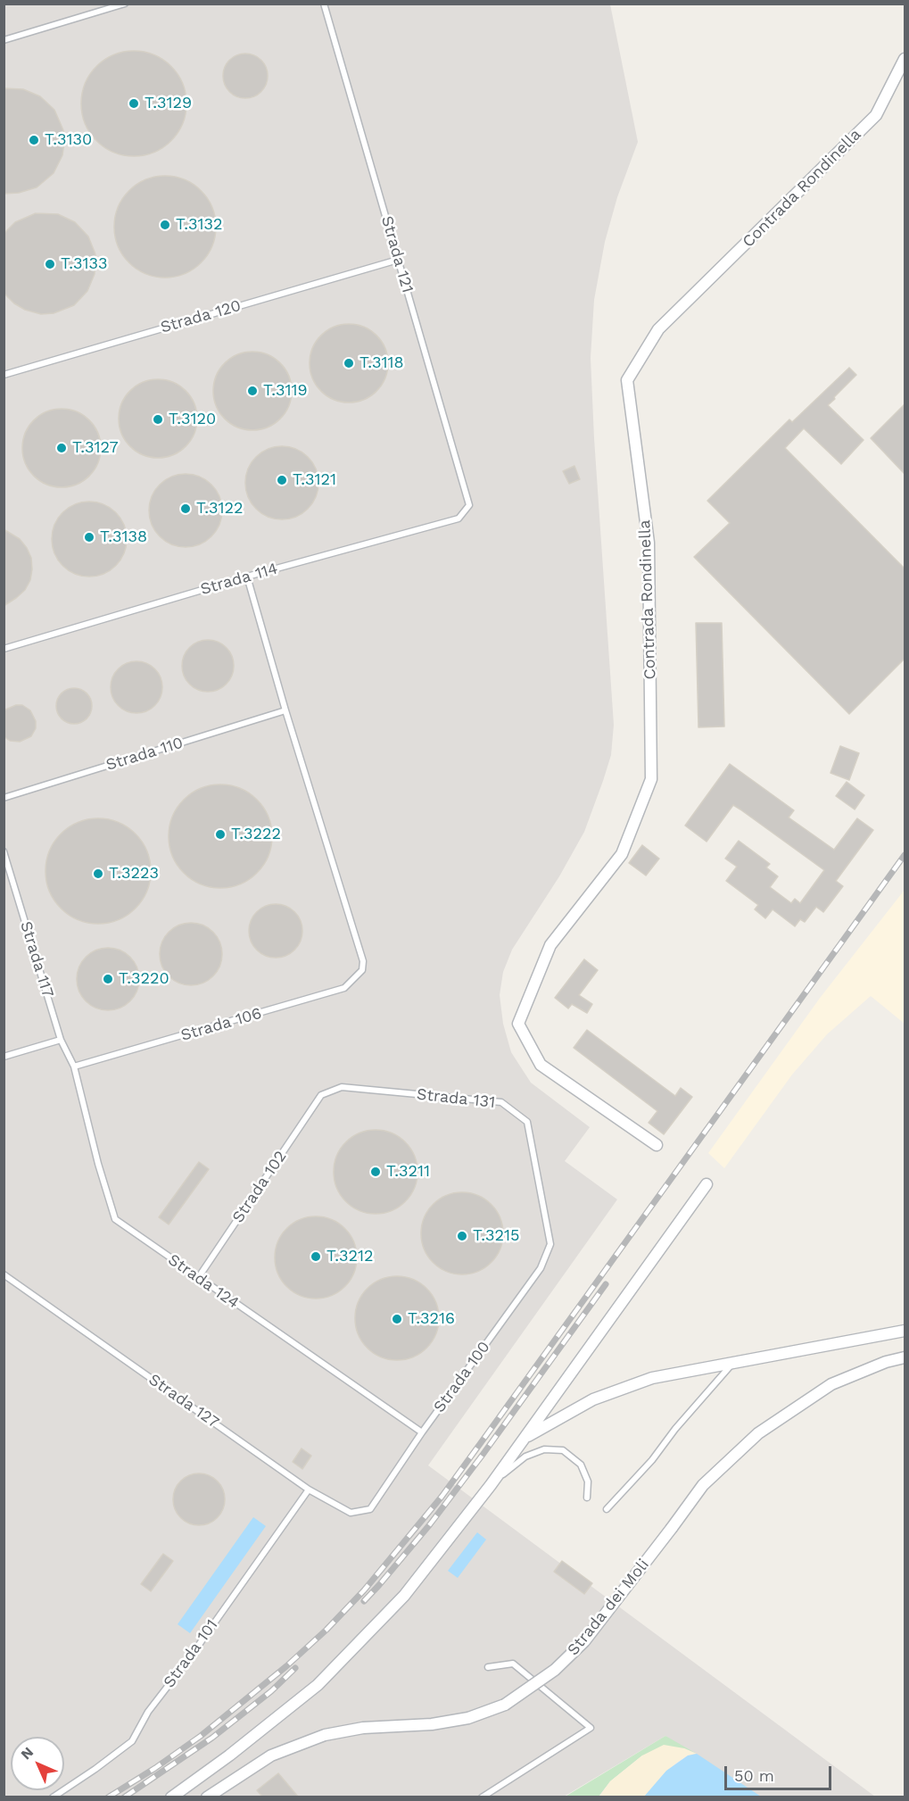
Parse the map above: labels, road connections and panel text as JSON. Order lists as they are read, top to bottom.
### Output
{
  "streets": {
    "street": ["Contrada Rondinella", "Strada dei Moli"],
    "lane": [
      "Strada 121",
      "Strada 120",
      "Strada 114",
      "Strada 110",
      "Strada 117",
      "Strada 106",
      "Strada 131",
      "Strada 102",
      "Strada 124",
      "Strada 100",
      "Strada 127",
      "Strada 101"
    ]
  },
  "crossings": [
    ["Strada 121", "Strada 120"],
    ["Strada 121", "Strada 114"],
    ["Strada 110", "Strada 106"],
    ["Strada 117", "Strada 106"],
    ["Strada 117", "Strada 124"],
    ["Strada 106", "Strada 124"],
    ["Strada 131", "Strada 102"],
    ["Strada 131", "Strada 100"],
    ["Strada 102", "Strada 124"],
    ["Strada 124", "Strada 100"],
    ["Strada 100", "Strada 127"],
    ["Strada 127", "Strada 101"]
  ],
  "places": [
    "T.3129",
    "T.3130",
    "T.3132",
    "T.3133",
    "T.3118",
    "T.3119",
    "T.3120",
    "T.3127",
    "T.3121",
    "T.3122",
    "T.3138",
    "T.3222",
    "T.3223",
    "T.3220",
    "T.3211",
    "T.3215",
    "T.3212",
    "T.3216"
  ],
  "scale_bar": "50 m",
  "north": "top left"
}
